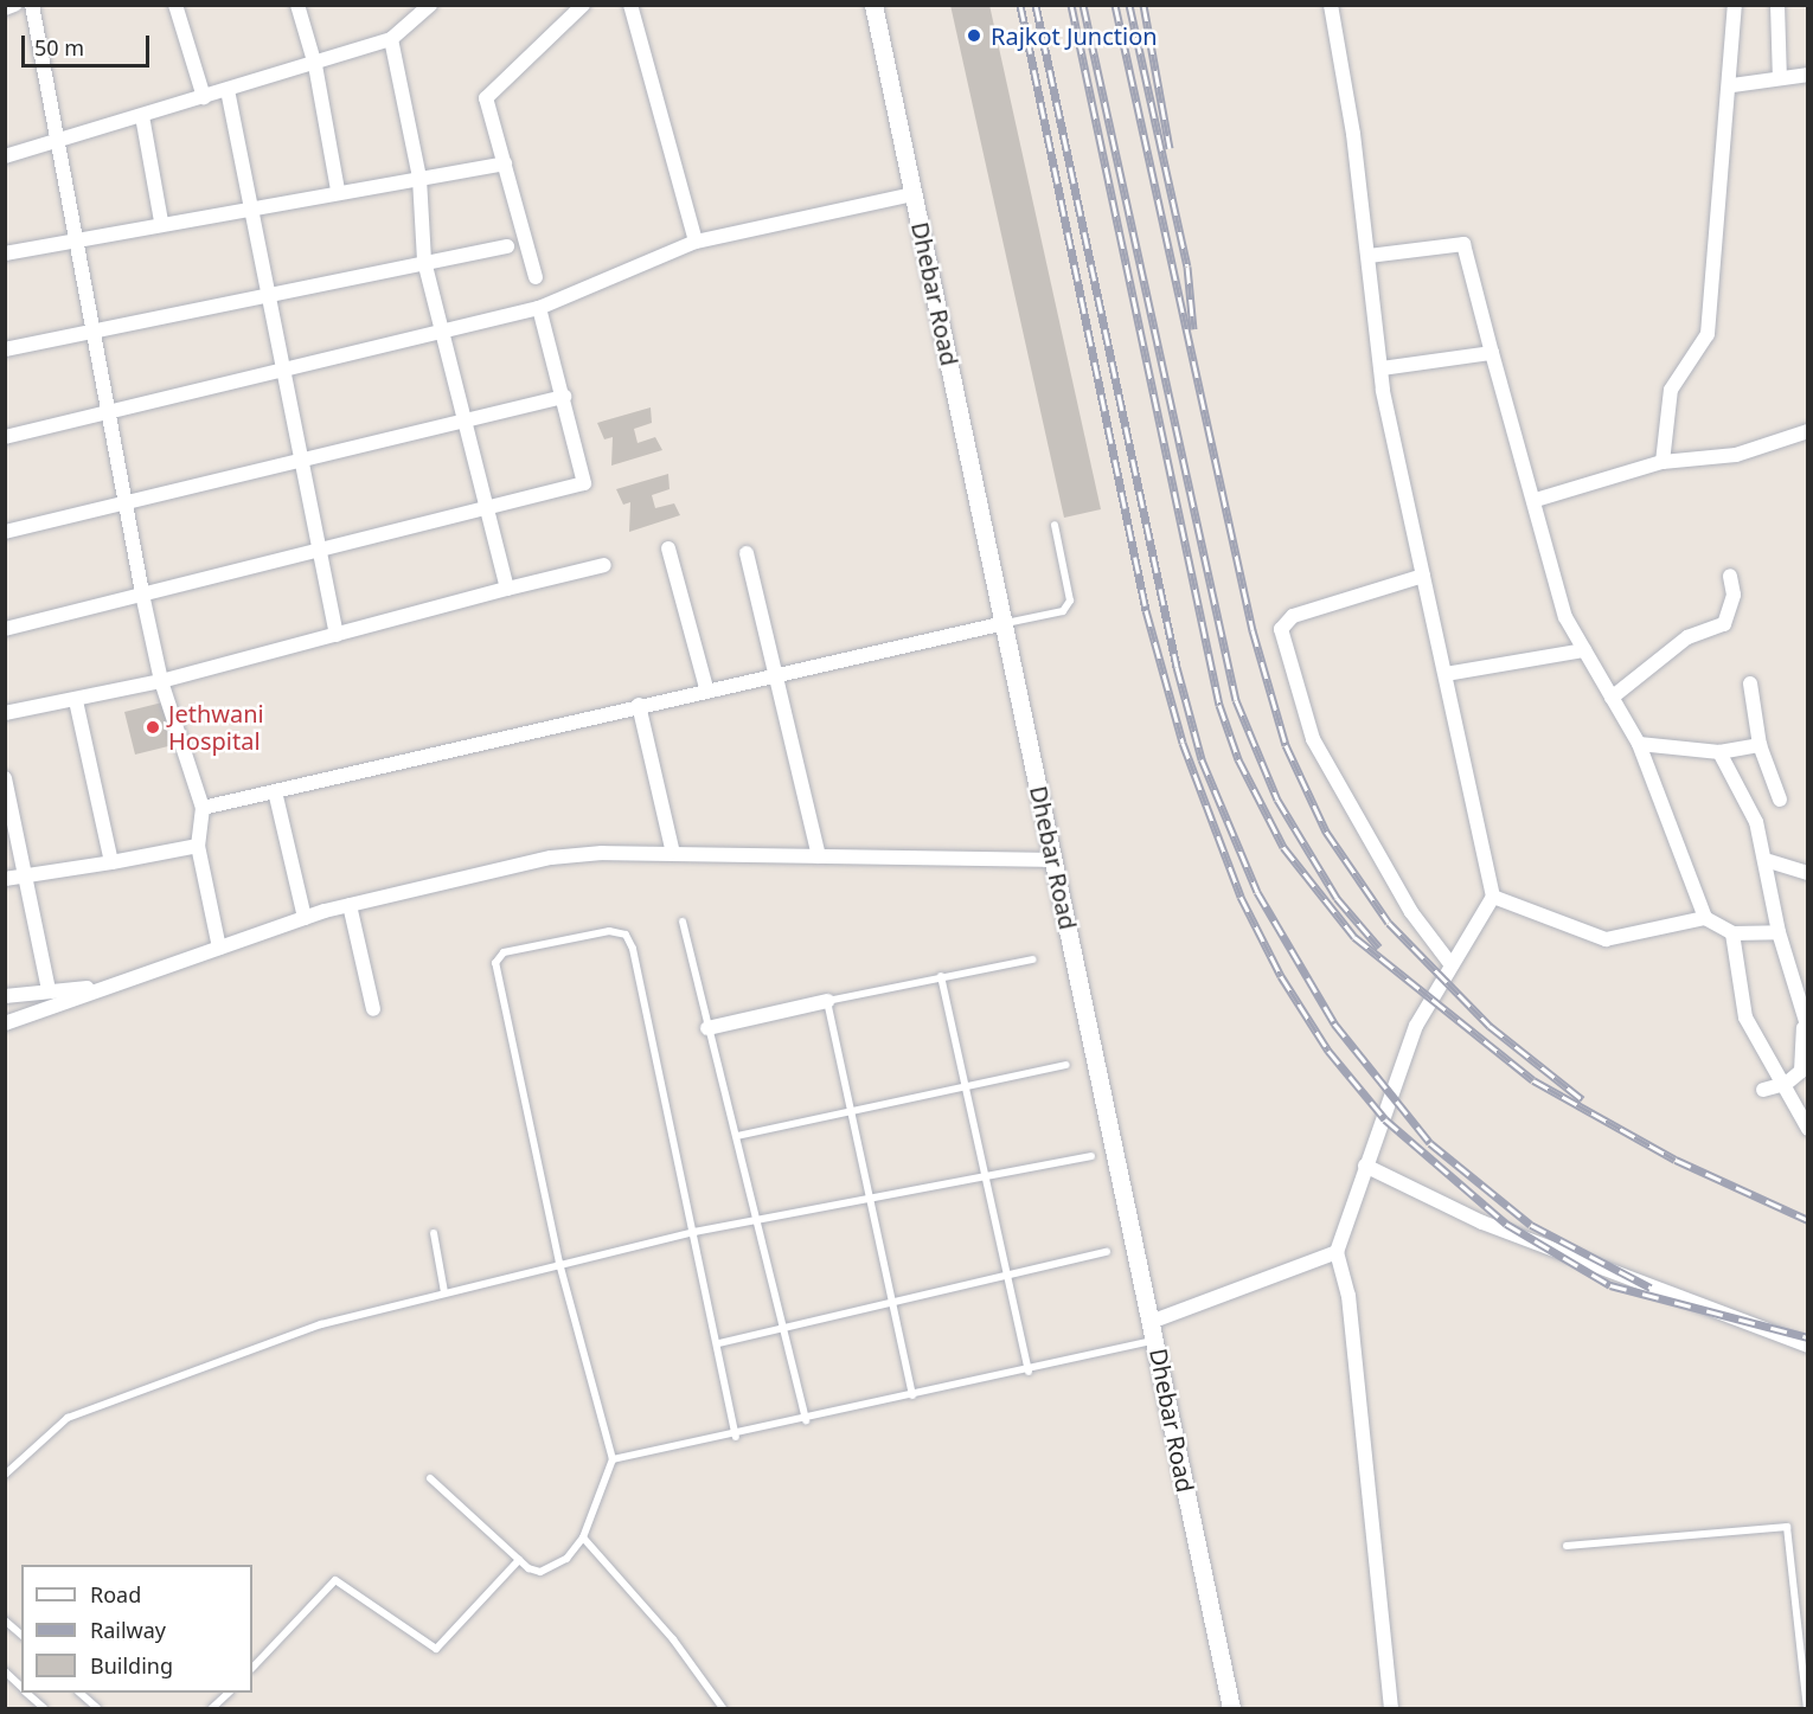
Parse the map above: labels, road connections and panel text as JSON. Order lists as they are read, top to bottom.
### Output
{
  "streets": {
    "street": ["Dhebar Road"]
  },
  "places": ["Rajkot Junction", "Jethwani Hospital"],
  "legend": ["Road", "Railway", "Building"],
  "scale_bar": "50 m"
}
